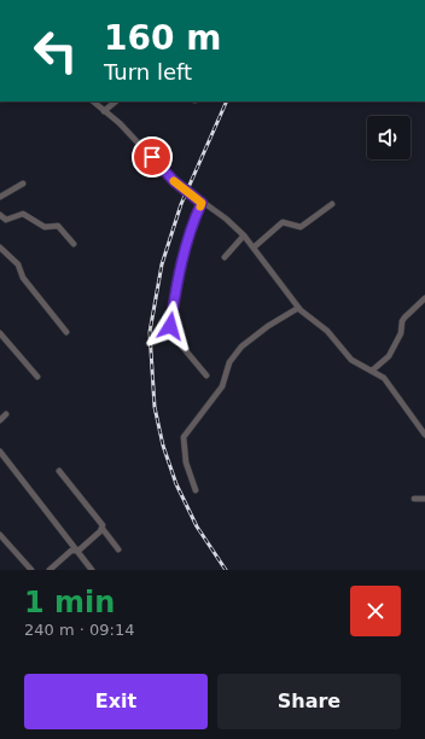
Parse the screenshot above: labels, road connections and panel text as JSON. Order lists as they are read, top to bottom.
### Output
{
  "page": {
    "turn": ["160 m", "Turn left"],
    "heading": ["1 min", "240 m · 09:14"],
    "buttons": ["Exit", "Share"]
  }
}
